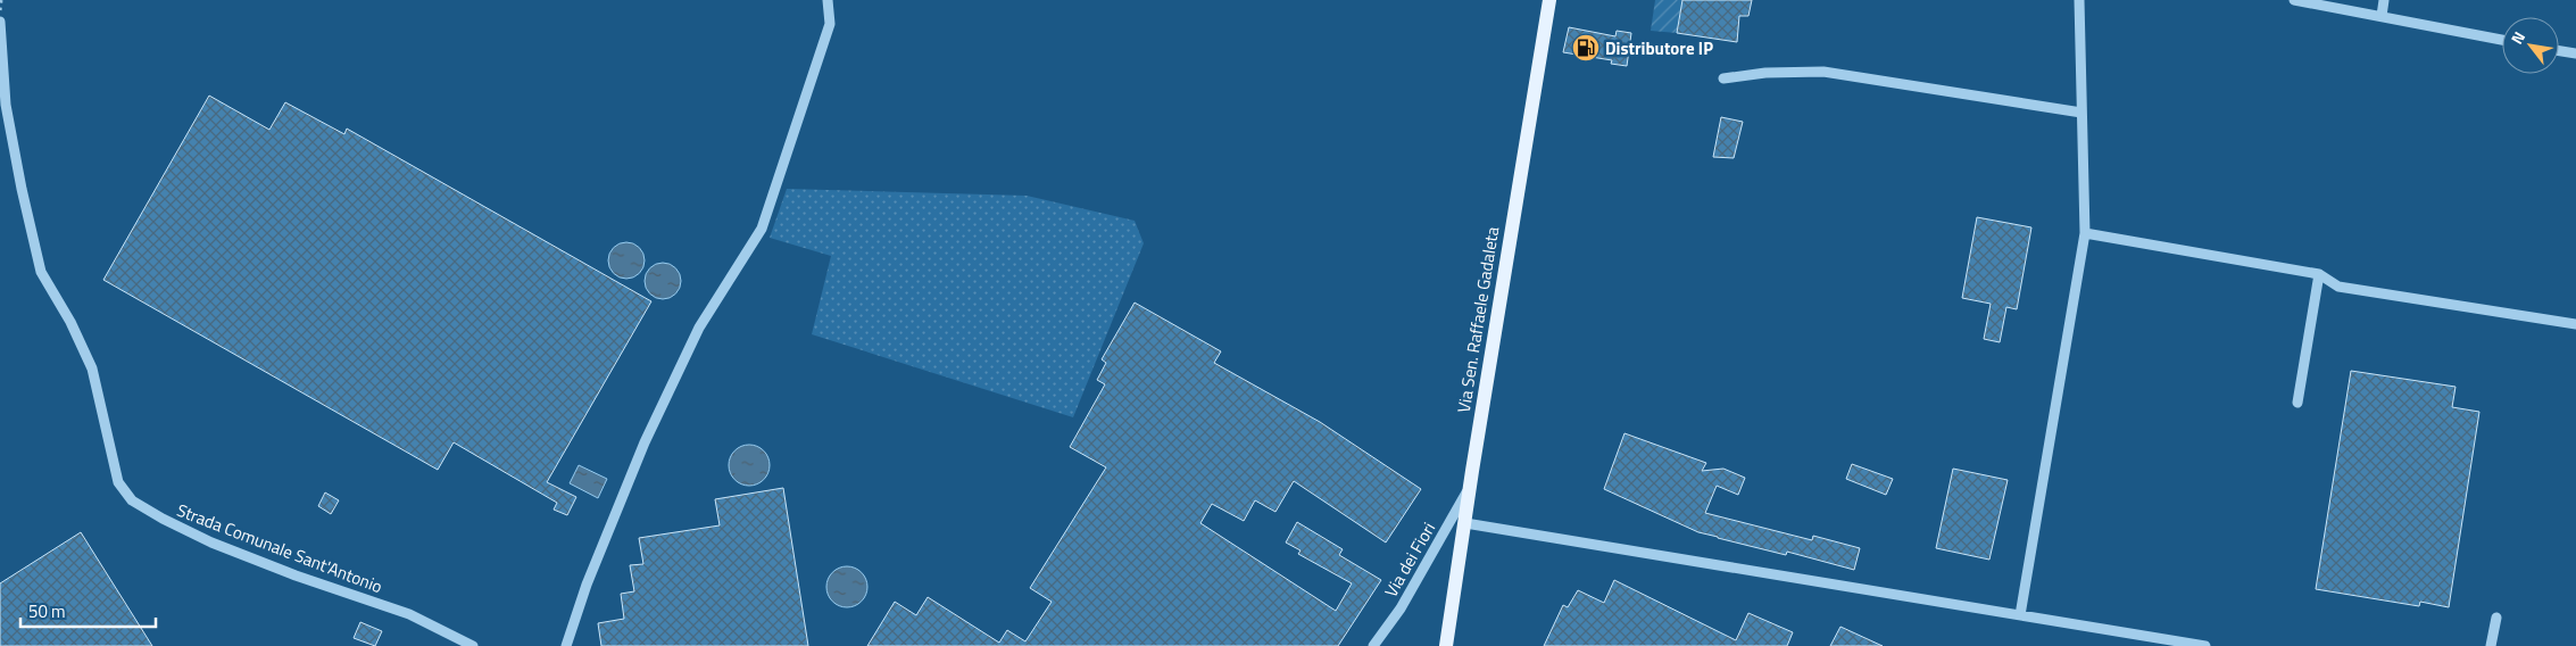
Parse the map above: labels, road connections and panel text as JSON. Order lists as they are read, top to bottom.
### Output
{
  "streets": {
    "main road": ["Via Sen. Raffaele Gadaleta"],
    "street": ["Strada Comunale Sant'Antonio", "Via dei Fiori"]
  },
  "crossings": [
    ["Via Sen. Raffaele Gadaleta", "Via dei Fiori"]
  ],
  "places": {
    "fuel station": ["Distributore IP"]
  },
  "scale_bar": "50 m",
  "north": "top left"
}
